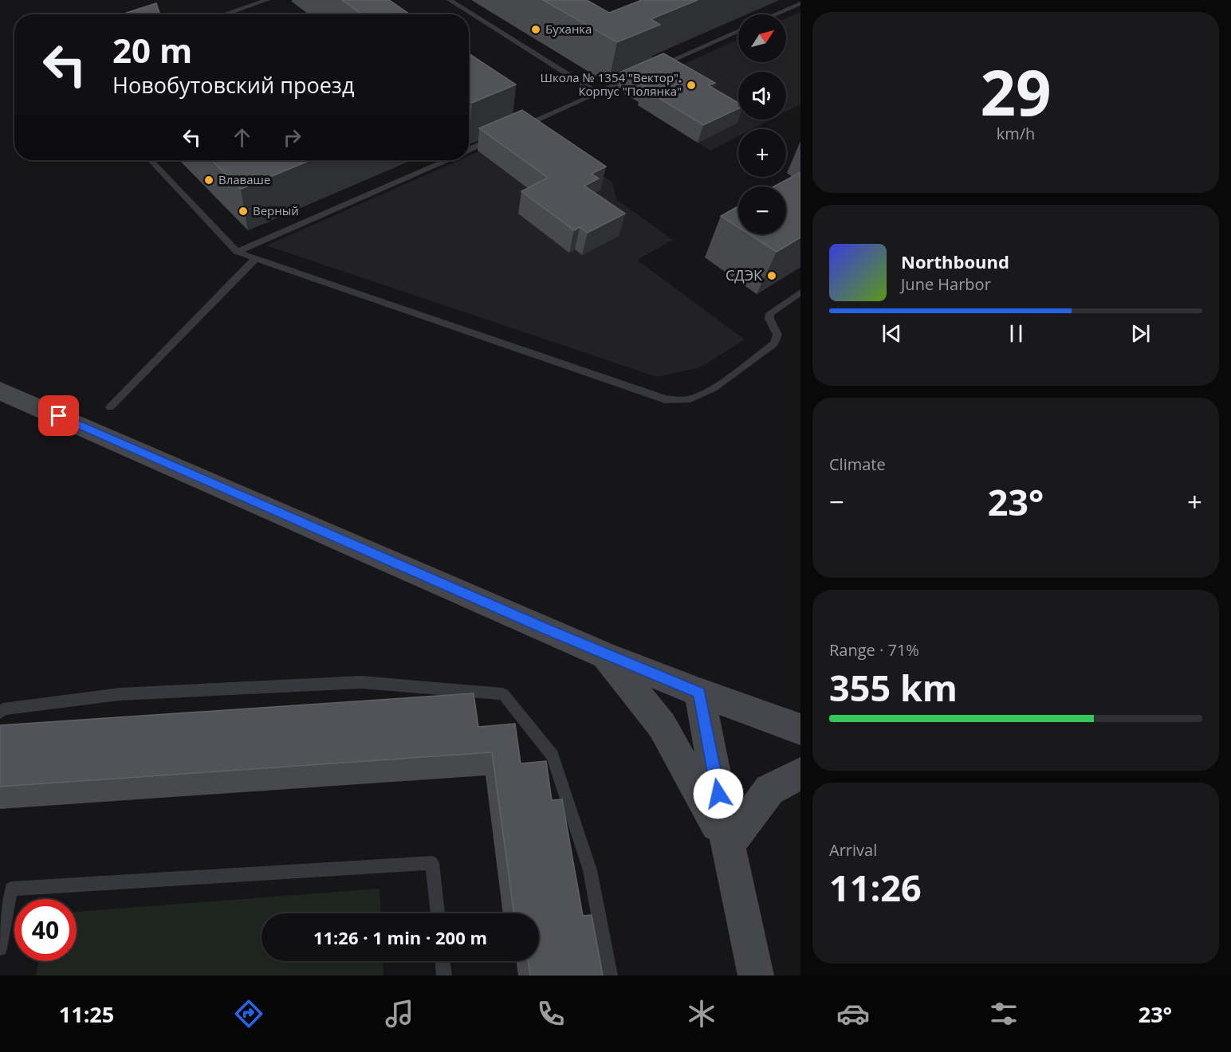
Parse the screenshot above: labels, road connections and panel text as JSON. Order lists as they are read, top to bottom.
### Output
{
  "places": [
    "Буханка",
    "Школа № 1354 \"Вектор\". Корпус \"Полянка\"",
    "Влаваше",
    "Верный",
    "СДЭК"
  ],
  "north": "top right",
  "page": {
    "tile": [
      ["29", "km/h"],
      "Climate",
      ["Range · 71%", "355 km"],
      ["Arrival", "11:26"]
    ],
    "map_buttons": ["+", "−"],
    "turn": ["20 m", "Новобутовский проезд"],
    "song": ["Northbound", "June Harbor"],
    "heat": ["−", "23°", "+"],
    "limit": "40",
    "trip": "11:26 · 1 min · 200 m",
    "tabs": ["11:25", "23°"]
  }
}
